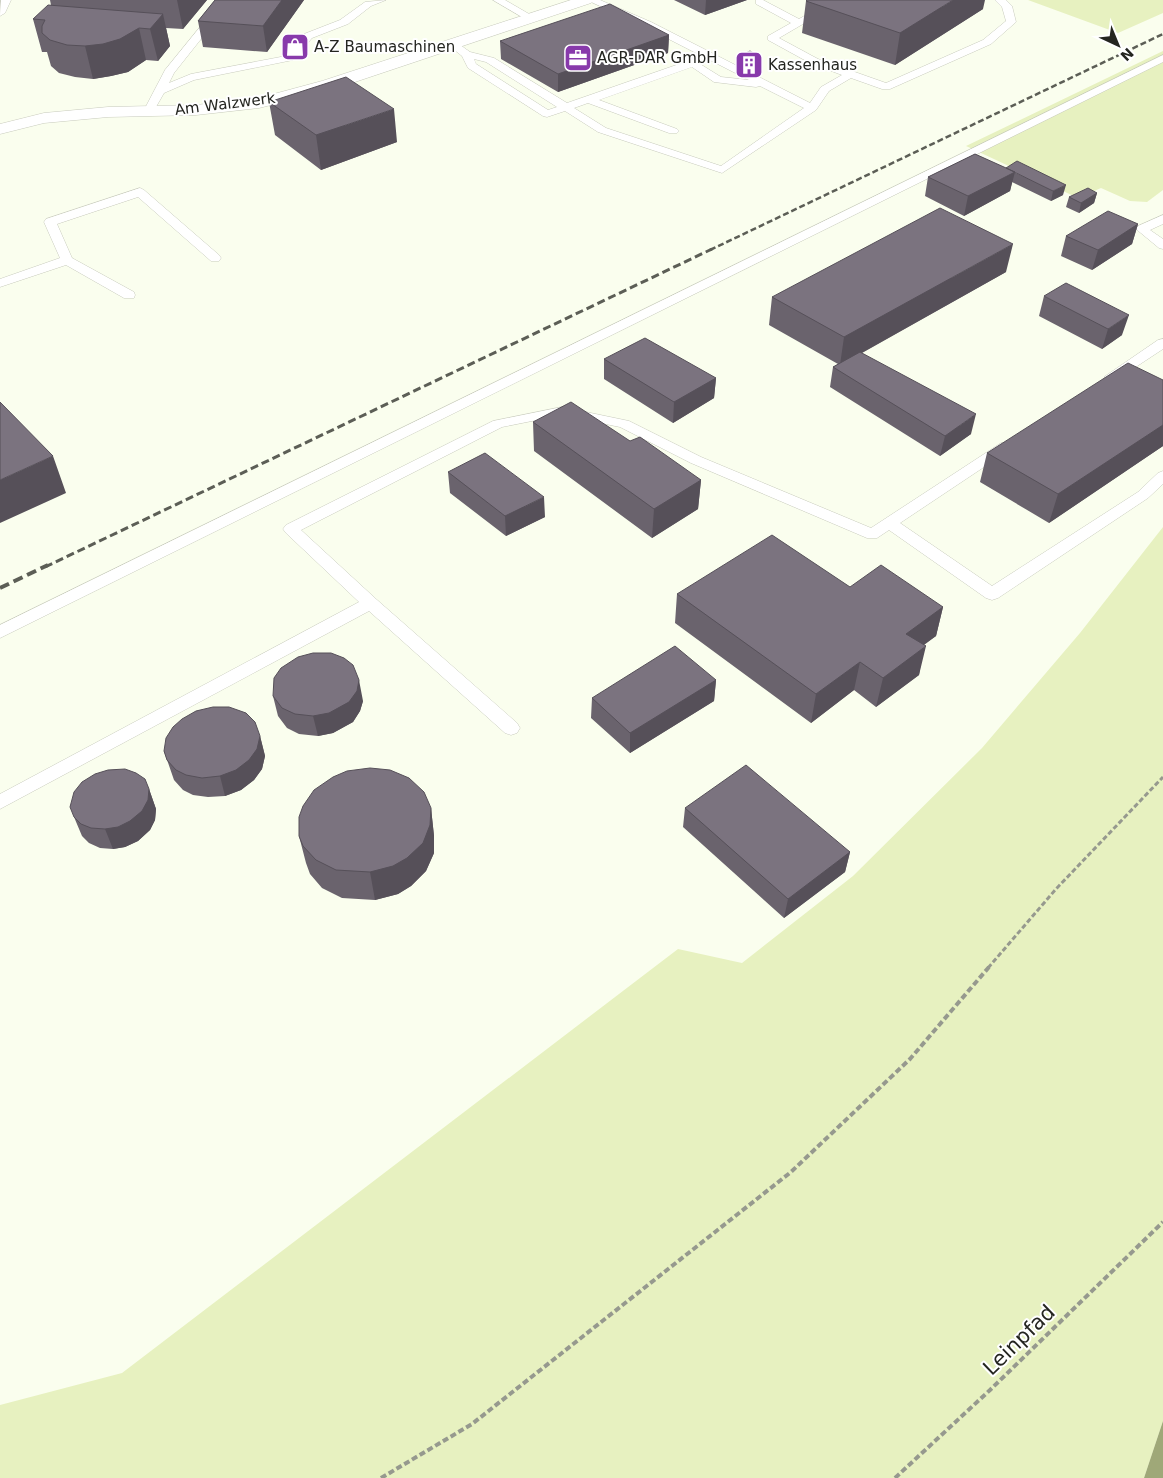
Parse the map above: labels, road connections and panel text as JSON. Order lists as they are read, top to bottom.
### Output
{
  "streets": {
    "street": ["Am Walzwerk"],
    "path": ["Leinpfad"]
  },
  "places": {
    "shop": ["A-Z Baumaschinen"],
    "office": ["AGR-DAR GmbH"],
    "building": ["Kassenhaus"]
  },
  "north": "bottom right"
}
